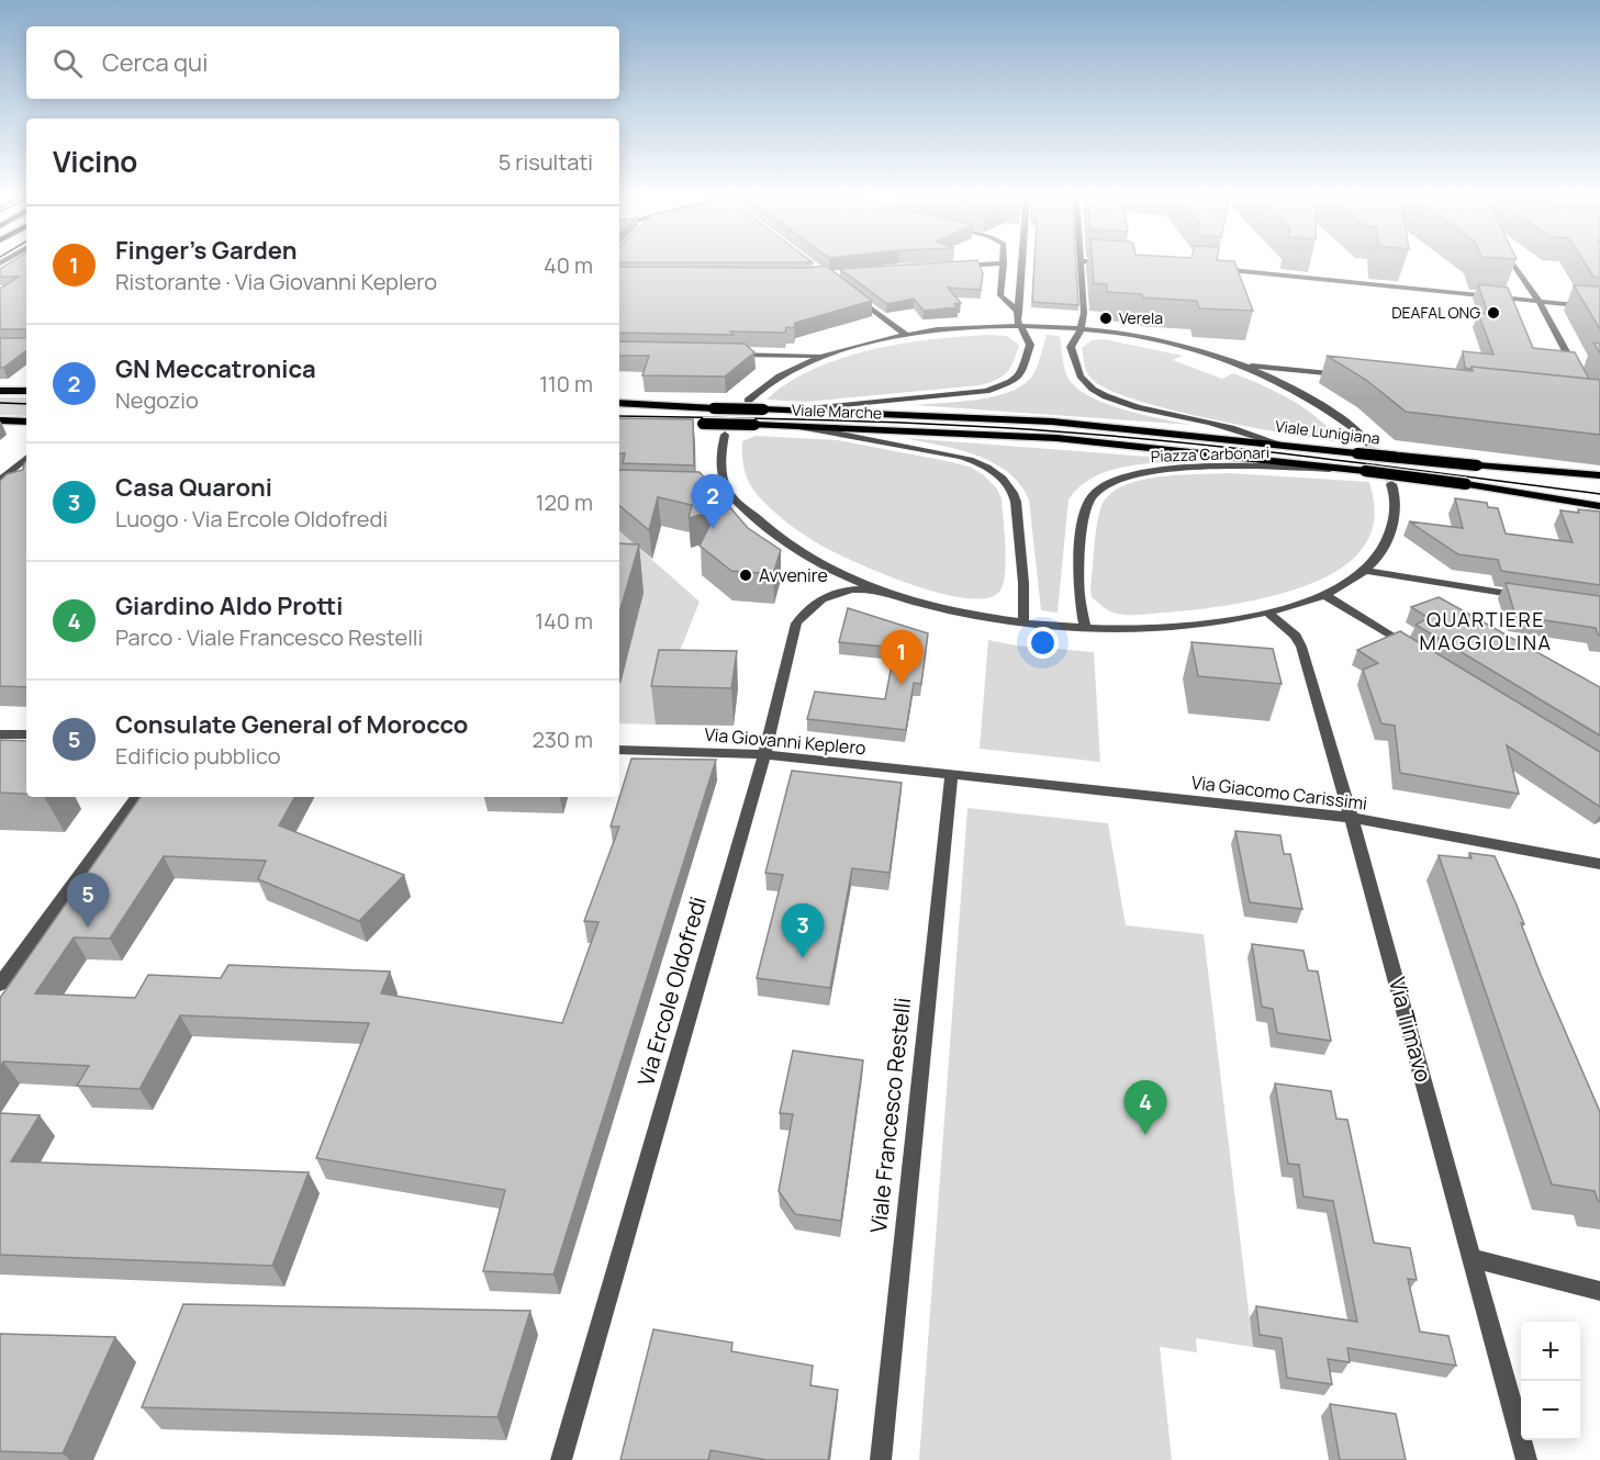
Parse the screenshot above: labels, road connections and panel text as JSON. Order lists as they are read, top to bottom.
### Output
{
  "streets": {
    "main road": ["Viale Marche", "Viale Lunigiana"],
    "street": [
      "Piazza Carbonari",
      "Via Giovanni Keplero",
      "Via Giacomo Carissimi",
      "Via Ercole Oldofredi",
      "Via Timavo",
      "Viale Francesco Restelli"
    ]
  },
  "crossings": [
    ["Viale Marche", "Viale Lunigiana"],
    ["Viale Lunigiana", "Piazza Carbonari"],
    ["Via Giovanni Keplero", "Via Giacomo Carissimi"],
    ["Via Giovanni Keplero", "Via Ercole Oldofredi"],
    ["Via Giovanni Keplero", "Viale Francesco Restelli"],
    ["Via Giacomo Carissimi", "Via Timavo"],
    ["Via Giacomo Carissimi", "Viale Francesco Restelli"]
  ],
  "districts": ["QUARTIERE MAGGIOLINA"],
  "places": ["DEAFAL ONG", "Verela", "Avvenire"],
  "page": {
    "search": "Cerca qui",
    "heading": ["Vicino", "5 risultati"],
    "list": [
      {
        "mark": "1",
        "name": "Finger's Garden",
        "note": "Ristorante · Via Giovanni Keplero",
        "value": "40 m"
      },
      {
        "mark": "2",
        "name": "GN Meccatronica",
        "note": "Negozio",
        "value": "110 m"
      },
      {
        "mark": "3",
        "name": "Casa Quaroni",
        "note": "Luogo · Via Ercole Oldofredi",
        "value": "120 m"
      },
      {
        "mark": "4",
        "name": "Giardino Aldo Protti",
        "note": "Parco · Viale Francesco Restelli",
        "value": "140 m"
      },
      {
        "mark": "5",
        "name": "Consulate General of Morocco",
        "note": "Edificio pubblico",
        "value": "230 m"
      }
    ],
    "pins": [
      "2",
      "1",
      "5",
      "3",
      "4"
    ],
    "map_buttons": ["+", "−"]
  }
}
